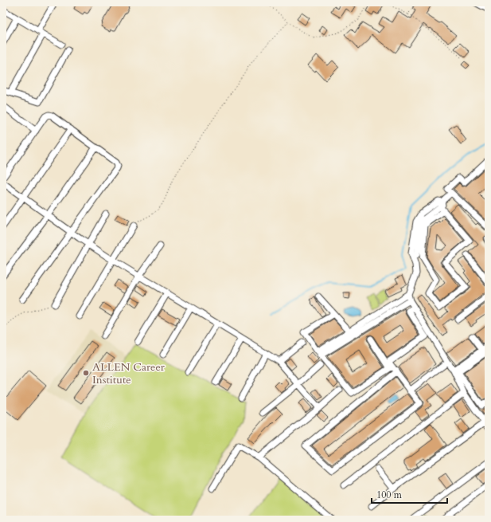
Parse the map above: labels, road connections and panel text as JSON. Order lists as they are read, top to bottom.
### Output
{
  "places": ["ALLEN Career Institute"],
  "scale_bar": "100 m"
}
